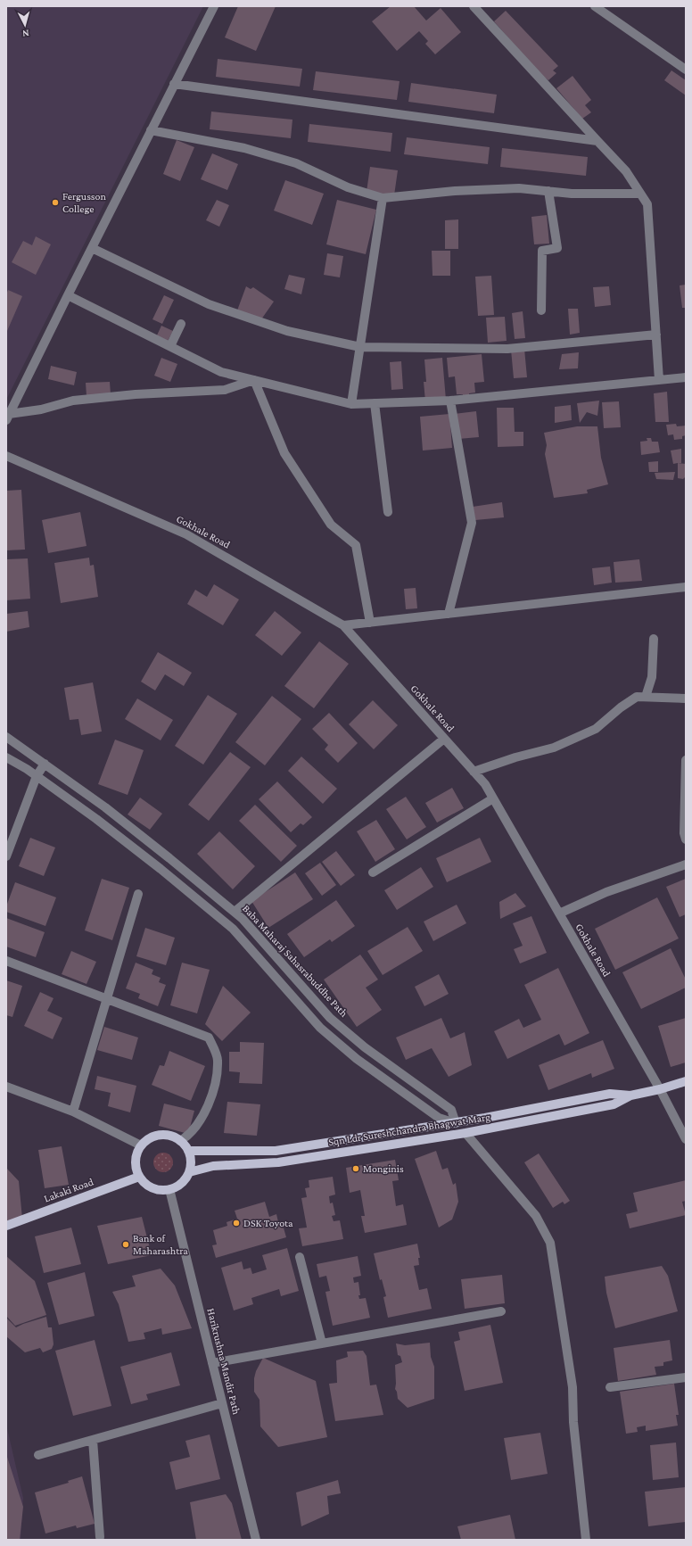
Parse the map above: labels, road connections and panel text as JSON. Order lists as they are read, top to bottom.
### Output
{
  "streets": {
    "main road": ["Sqn Ldr Sureshchandra Bhagwat Marg", "Lakaki Road"],
    "street": ["Gokhale Road", "Baba Maharaj Sahasrabuddhe Path", "Harikrushna Mandir Path"]
  },
  "crossings": [
    ["Gokhale Road", "Sqn Ldr Sureshchandra Bhagwat Marg"],
    ["Baba Maharaj Sahasrabuddhe Path", "Sqn Ldr Sureshchandra Bhagwat Marg"],
    ["Sqn Ldr Sureshchandra Bhagwat Marg", "Lakaki Road"],
    ["Sqn Ldr Sureshchandra Bhagwat Marg", "Harikrushna Mandir Path"],
    ["Lakaki Road", "Harikrushna Mandir Path"]
  ],
  "places": [
    "Fergusson College",
    "Monginis",
    "DSK Toyota",
    "Bank of Maharashtra"
  ],
  "north": "bottom"
}
